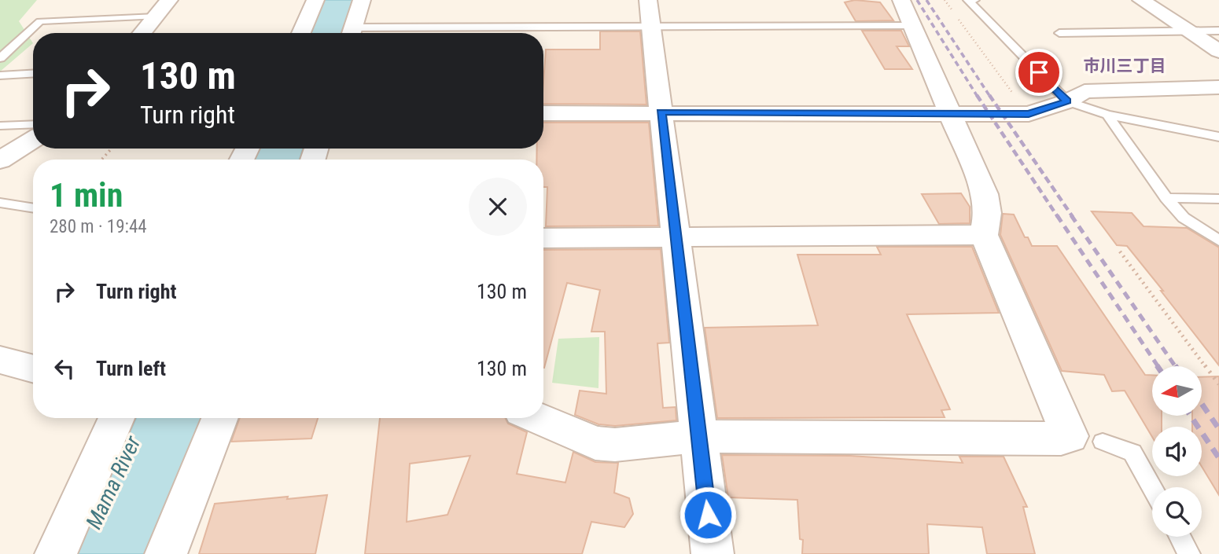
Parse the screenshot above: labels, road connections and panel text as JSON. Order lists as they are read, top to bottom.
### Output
{
  "districts": ["市川三丁目"],
  "water": ["Mama River"],
  "north": "left",
  "page": {
    "turn": ["130 m", "Turn right"],
    "heading": ["1 min", "280 m · 19:44"],
    "list": [
      {
        "name": "Turn right",
        "value": "130 m"
      },
      {
        "name": "Turn left",
        "value": "130 m"
      }
    ]
  }
}
